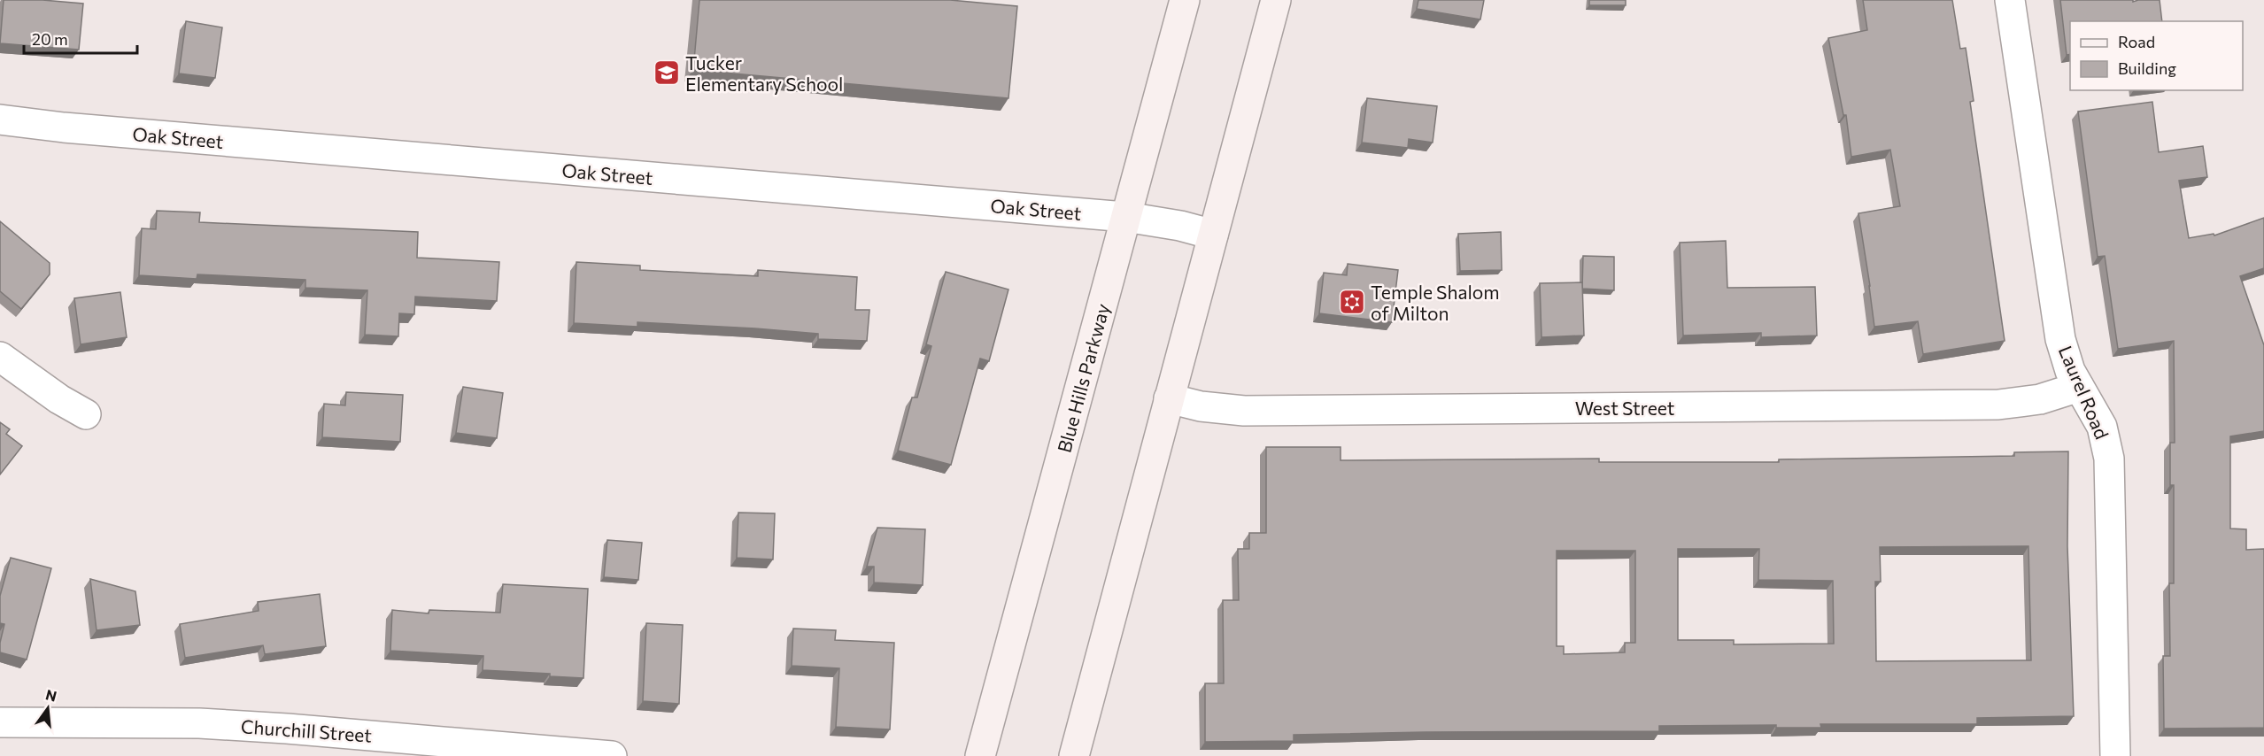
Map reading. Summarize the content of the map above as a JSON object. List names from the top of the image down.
{
  "streets": {
    "main road": ["Blue Hills Parkway"],
    "street": [
      "Oak Street",
      "Laurel Road",
      "West Street",
      "Churchill Street"
    ]
  },
  "crossings": [
    ["Oak Street", "Blue Hills Parkway"],
    ["Laurel Road", "West Street"]
  ],
  "places": {
    "school or university": ["Tucker Elementary School"],
    "synagogue": ["Temple Shalom of Milton"]
  },
  "legend": ["Road", "Building"],
  "scale_bar": "20 m",
  "north": "top"
}
